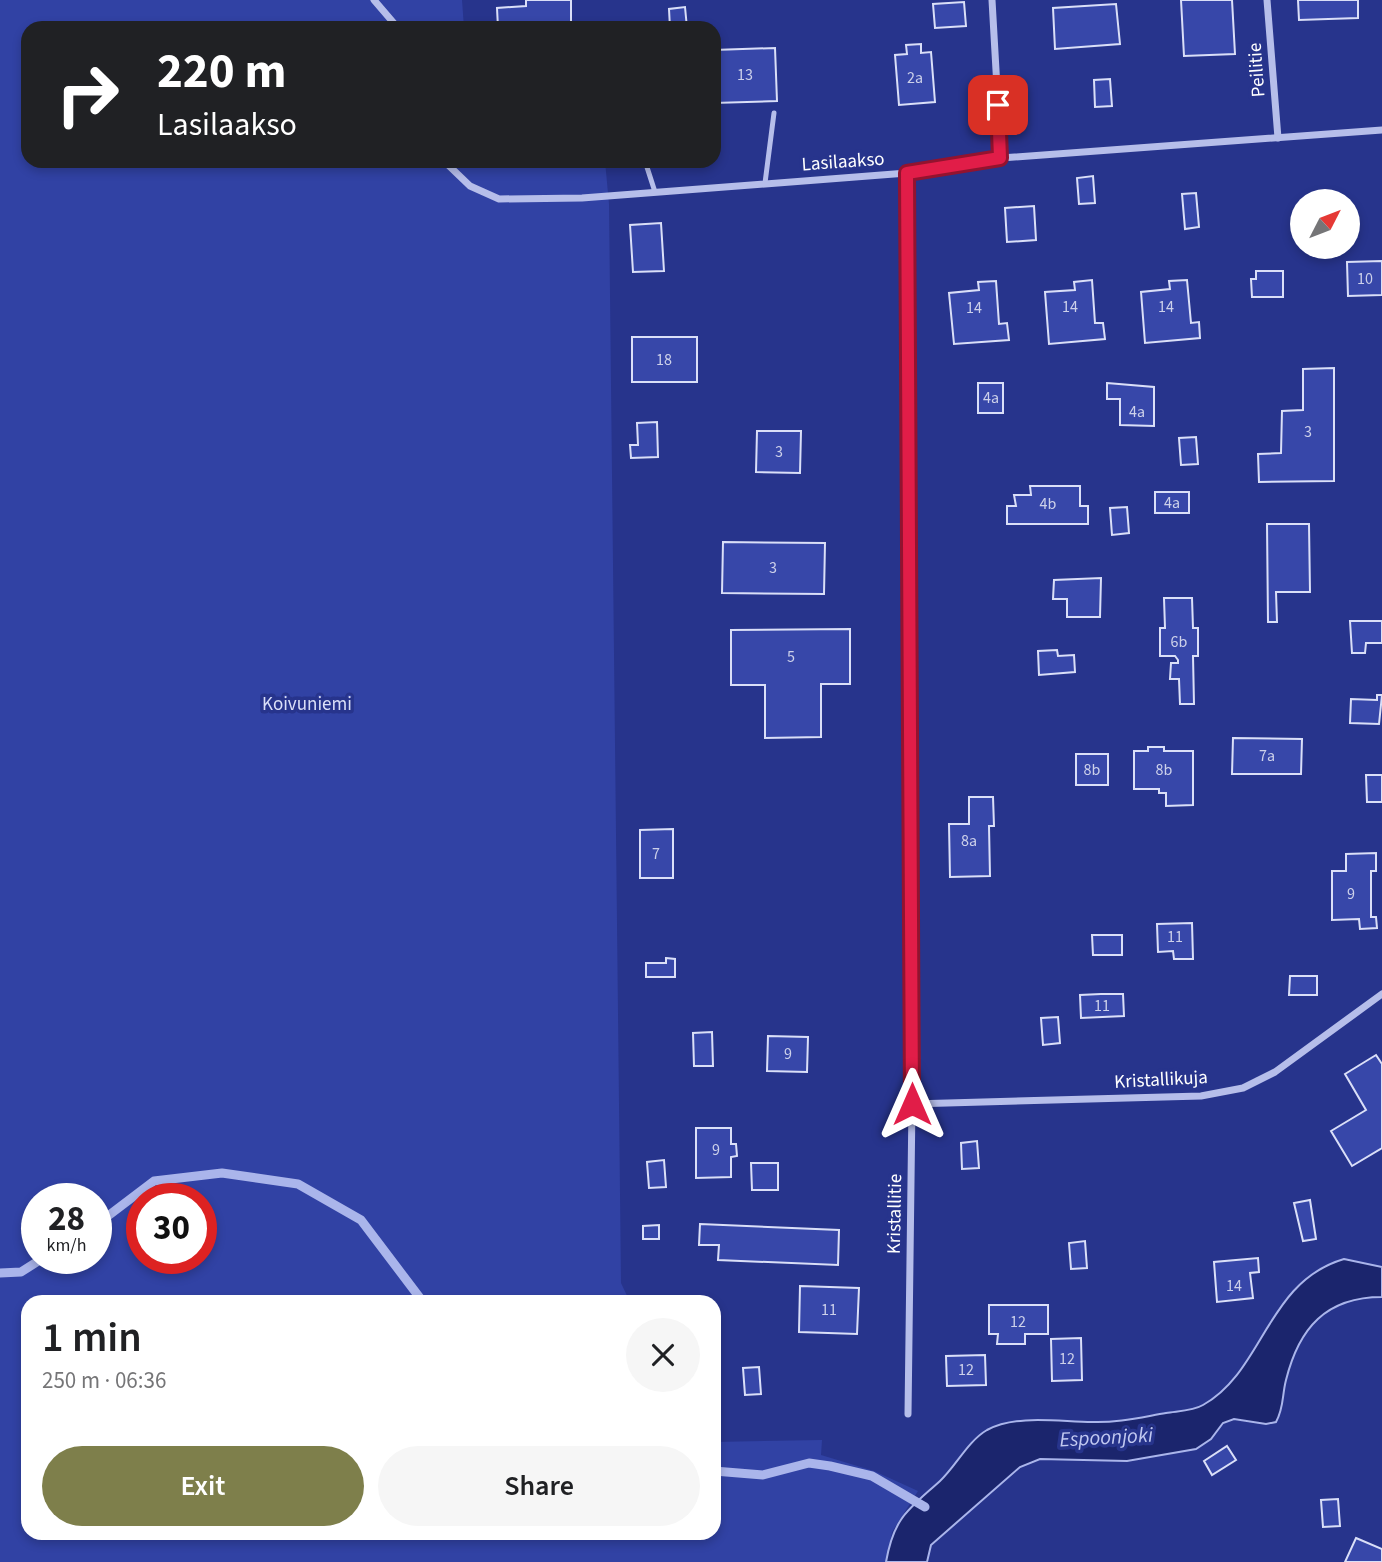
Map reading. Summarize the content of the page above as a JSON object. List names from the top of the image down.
{
  "streets": {
    "street": [
      "Peilitie",
      "Lasilaakso",
      "Kristallikuja",
      "Kristallitie"
    ]
  },
  "crossings": [
    ["Peilitie", "Lasilaakso"],
    ["Lasilaakso", "Kristallitie"],
    ["Kristallikuja", "Kristallitie"]
  ],
  "water": ["Espoonjoki"],
  "parks": ["Koivuniemi"],
  "house_numbers": [
    "13",
    "2a",
    "10",
    "14",
    "14",
    "14",
    "18",
    "4a",
    "4a",
    "3",
    "3",
    "4a",
    "4b",
    "3",
    "6b",
    "5",
    "7a",
    "8b",
    "8b",
    "8a",
    "7",
    "9",
    "11",
    "11",
    "9",
    "9",
    "14",
    "11",
    "12",
    "12",
    "12"
  ],
  "north": "top right",
  "page": {
    "turn": ["220 m", "Lasilaakso"],
    "speed": "28 km/h",
    "limit": "30",
    "heading": ["1 min", "250 m · 06:36"],
    "buttons": ["Exit", "Share"]
  }
}
